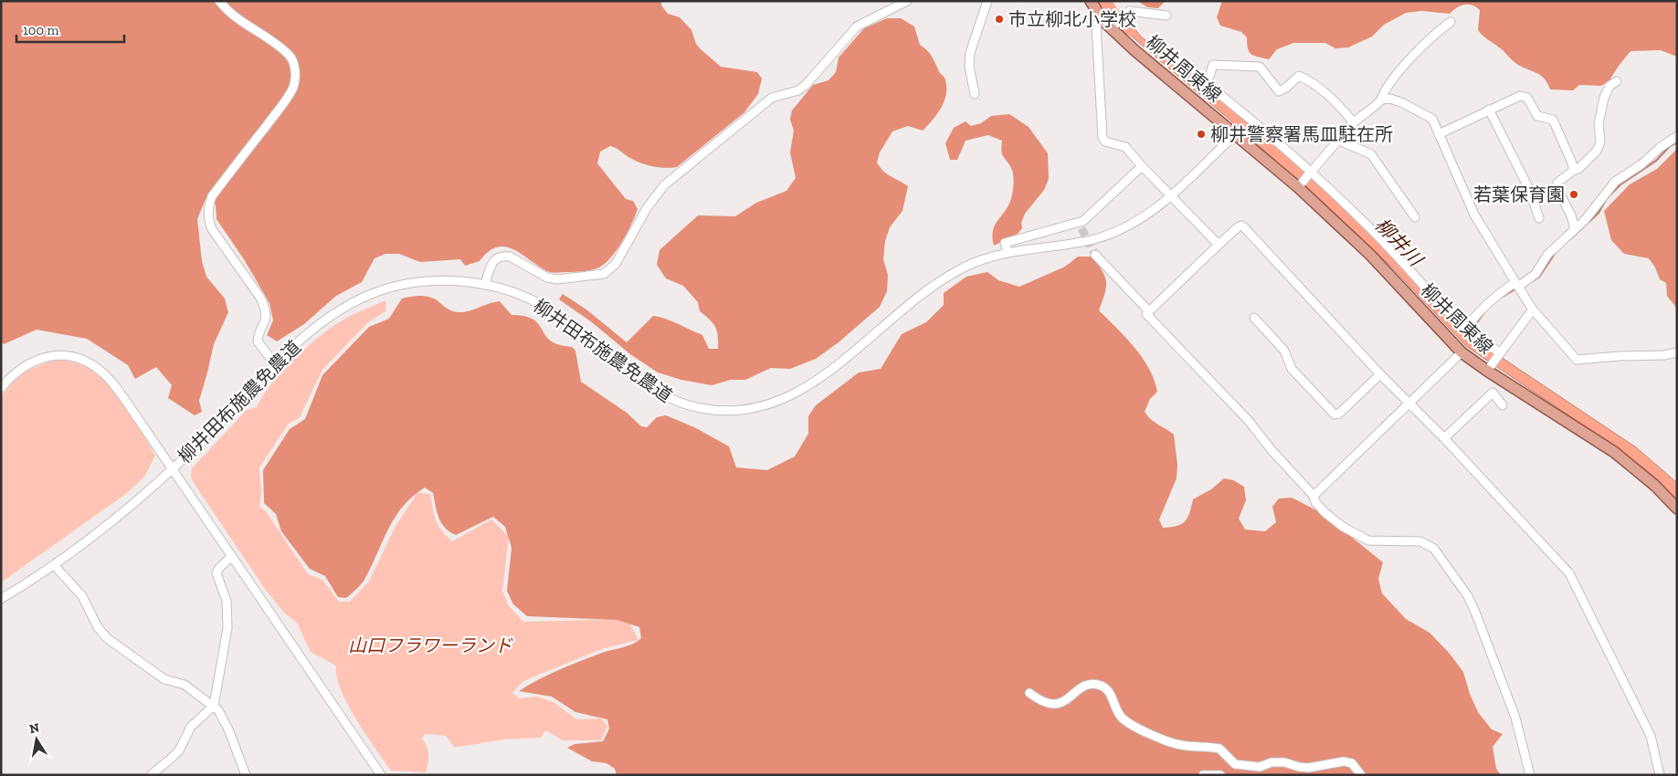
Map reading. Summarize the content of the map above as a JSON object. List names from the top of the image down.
{
  "streets": {
    "main road": ["柳井周東線"],
    "street": ["柳井田布施農免農道"]
  },
  "crossings": [
    ["柳井周東線", "柳井田布施農免農道"]
  ],
  "water": ["柳井川"],
  "parks": ["山口フラワーランド"],
  "places": ["市立柳北小学校", "柳井警察署馬皿駐在所", "若葉保育園"],
  "scale_bar": "100 m",
  "north": "top"
}
